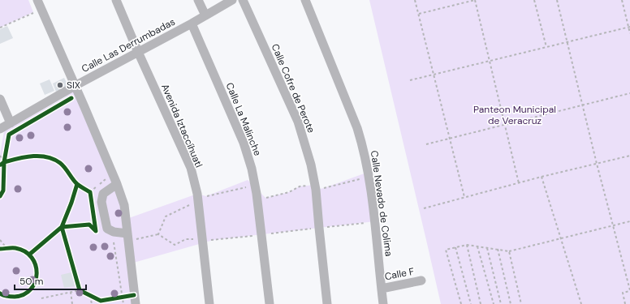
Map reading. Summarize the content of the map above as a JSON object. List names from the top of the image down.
{
  "streets": {
    "street": [
      "Calle Las Derrumbadas",
      "Calle Cofre de Perote",
      "Calle La Malinche",
      "Avenida Iztaccíhuatl",
      "Calle Nevado de Colima",
      "Calle F"
    ]
  },
  "crossings": [
    ["Calle Las Derrumbadas", "Calle La Malinche"],
    ["Calle Las Derrumbadas", "Avenida Iztaccíhuatl"],
    ["Calle Nevado de Colima", "Calle F"]
  ],
  "parks": ["Panteon Municipal de Veracruz"],
  "places": ["SIX"],
  "scale_bar": "50 m"
}
